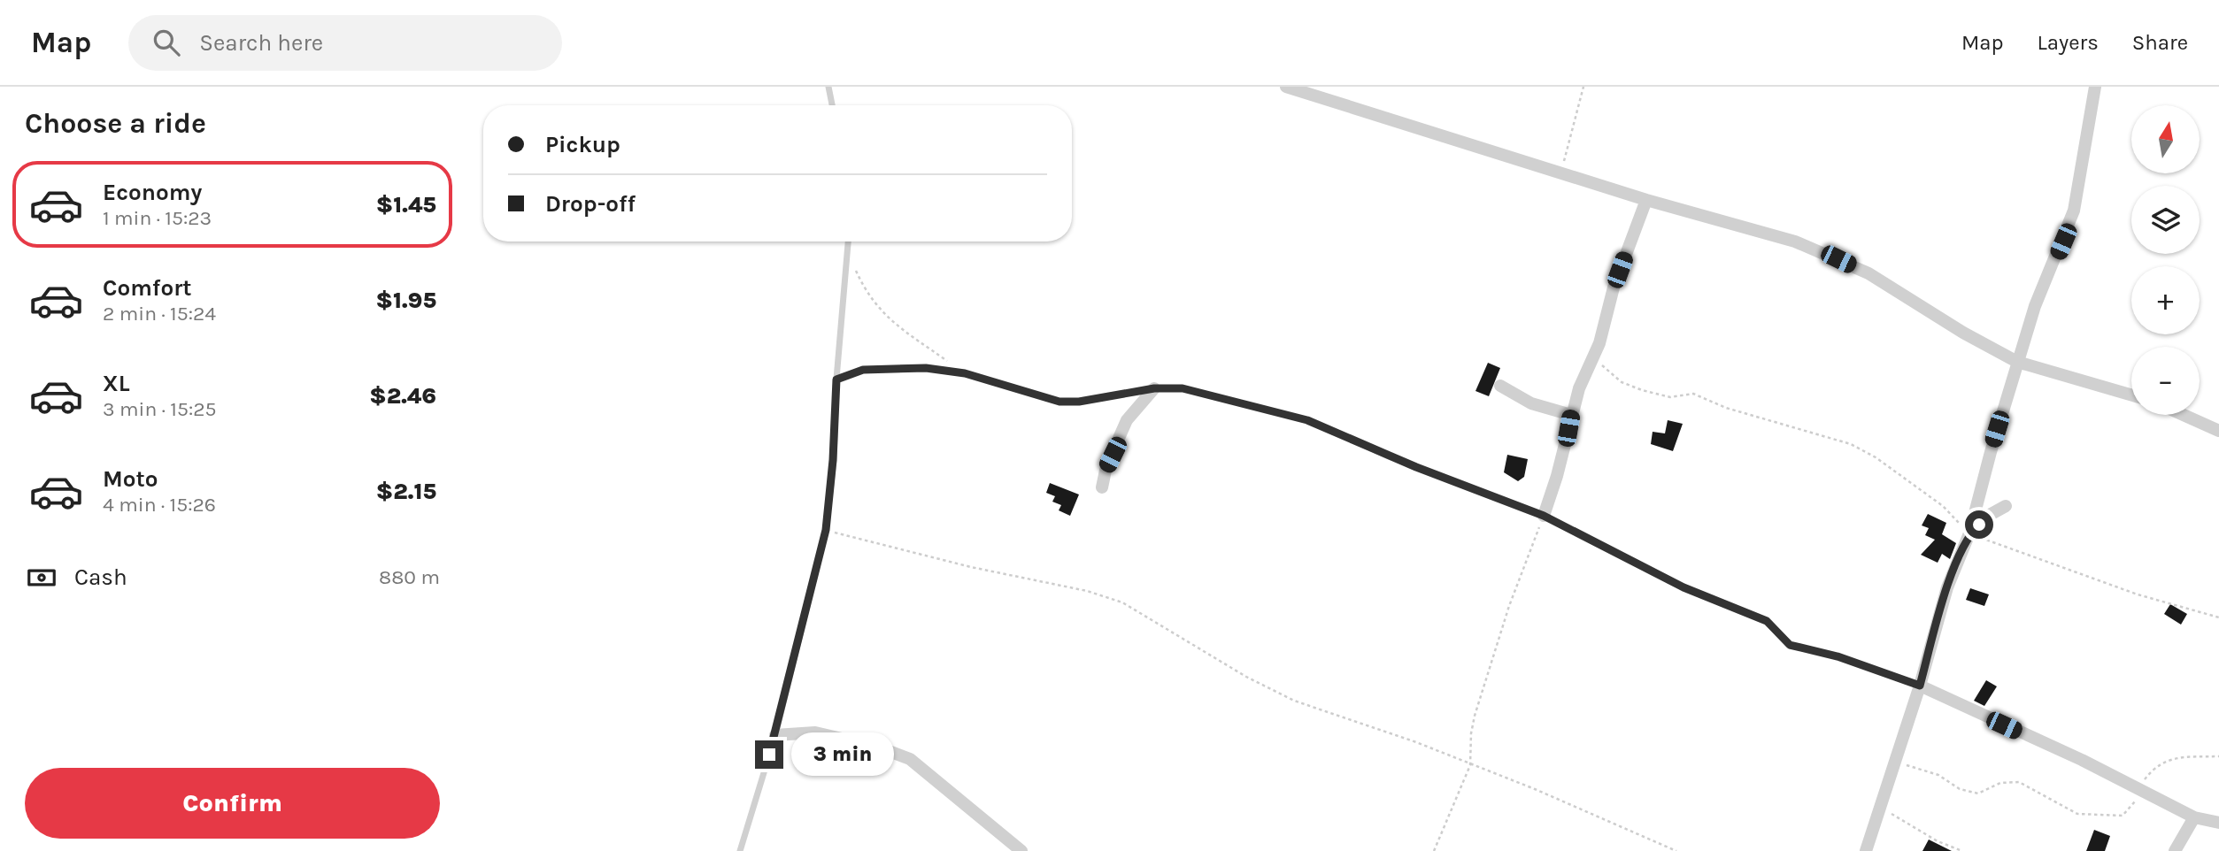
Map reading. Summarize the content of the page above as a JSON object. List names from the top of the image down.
{
  "north": "top",
  "page": {
    "header": "Map",
    "search": "Search here",
    "nav": ["Map", "Layers", "Share"],
    "heading": "Choose a ride",
    "map_buttons": ["+", "−"],
    "banner": ["Pickup", "Drop-off"],
    "list": [
      {
        "name": "Economy",
        "note": "1 min · 15:23",
        "value": "$1.45"
      },
      {
        "name": "Comfort",
        "note": "2 min · 15:24",
        "value": "$1.95"
      },
      {
        "name": "XL",
        "note": "3 min · 15:25",
        "value": "$2.46"
      },
      {
        "name": "Moto",
        "note": "4 min · 15:26",
        "value": "$2.15"
      }
    ],
    "pay": ["Cash", "880 m"],
    "bubble": "3 min",
    "buttons": "Confirm"
  }
}
